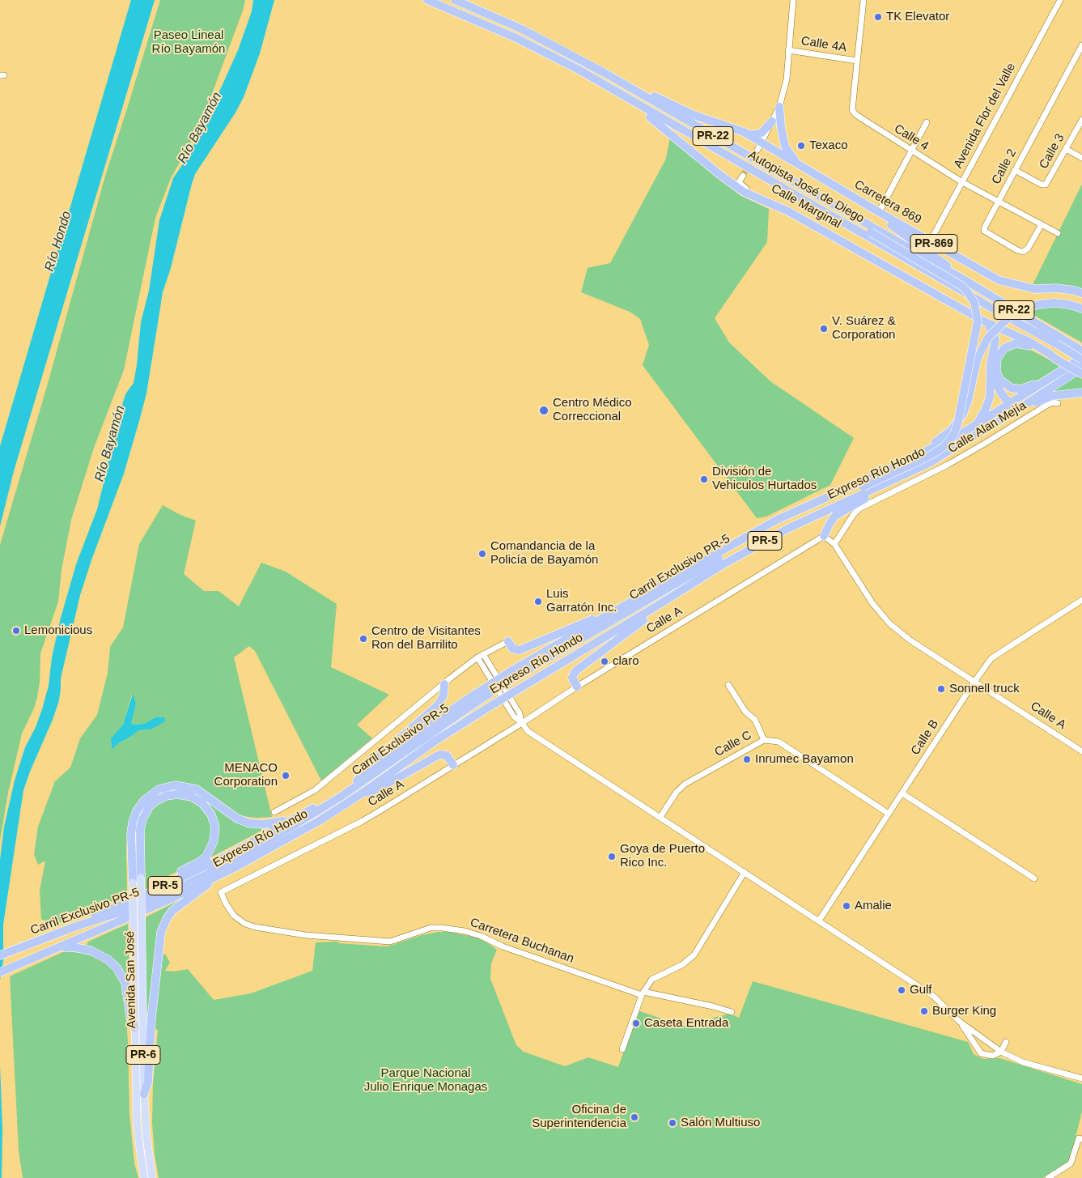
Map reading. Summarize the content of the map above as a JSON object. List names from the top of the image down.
{
  "streets": {
    "highway": [
      "PR-22",
      "Autopista José de Diego",
      "Carretera 869",
      "Calle Marginal",
      "PR-869",
      "Expreso Río Hondo",
      "PR-5",
      "Carril Exclusivo PR-5"
    ],
    "main road": ["Avenida San José", "PR-6"],
    "street": [
      "Calle 4A",
      "Avenida Flor del Valle",
      "Calle 4",
      "Calle 3",
      "Calle 2",
      "Calle Alan Mejía",
      "Calle A",
      "Calle B",
      "Calle C",
      "Carretera Buchanan"
    ]
  },
  "crossings": [
    ["Calle 4A", "Calle 4"],
    ["Calle 4A", "PR-869"],
    ["Avenida Flor del Valle", "Calle 4"],
    ["Avenida Flor del Valle", "Carretera 869"],
    ["Calle 4", "Calle 2"],
    ["Calle 3", "Calle 2"],
    ["Autopista José de Diego", "Carretera 869"],
    ["Autopista José de Diego", "Calle Marginal"],
    ["Autopista José de Diego", "Expreso Río Hondo"],
    ["Carretera 869", "PR-869"],
    ["Calle Alan Mejía", "Calle A"],
    ["Expreso Río Hondo", "Carril Exclusivo PR-5"],
    ["Calle A", "Calle B"],
    ["Calle A", "Carretera Buchanan"],
    ["Calle B", "Calle C"]
  ],
  "water": ["Río Bayamón", "Río Hondo"],
  "parks": ["Paseo Lineal Río Bayamón", "Parque Nacional Julio Enrique Monagas"],
  "places": [
    "TK Elevator",
    "Texaco",
    "V. Suárez & Corporation",
    "Centro Médico Correccional",
    "División de Vehiculos Hurtados",
    "Comandancia de la Policía de Bayamón",
    "Luis Garratón Inc.",
    "Lemonicious",
    "Centro de Visitantes Ron del Barrilito",
    "claro",
    "Sonnell truck",
    "Inrumec Bayamon",
    "MENACO Corporation",
    "Goya de Puerto Rico Inc.",
    "Amalie",
    "Gulf",
    "Burger King",
    "Caseta Entrada",
    "Oficina de Superintendencia",
    "Salón Multiuso"
  ]
}
